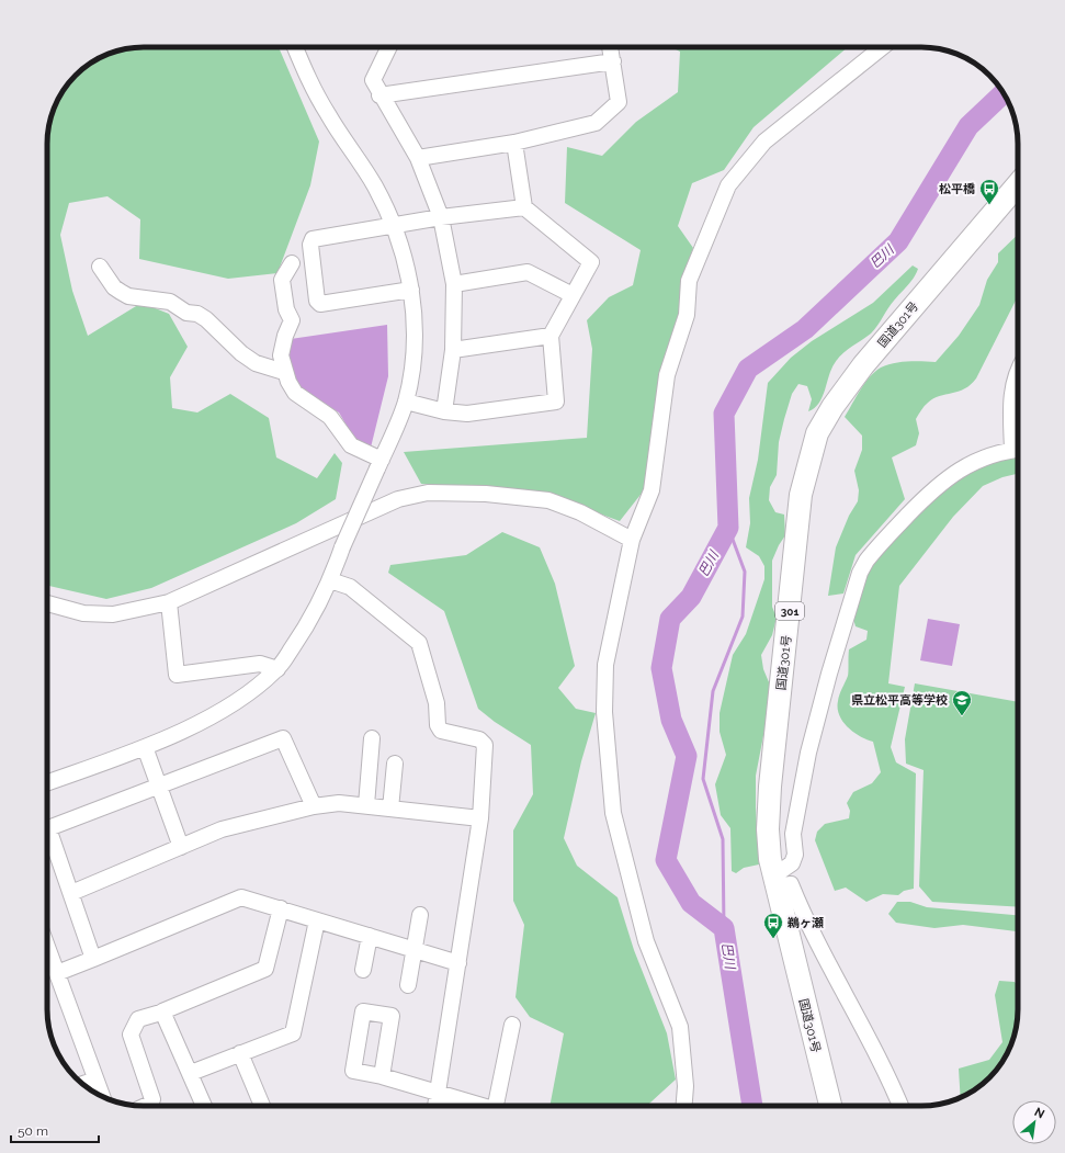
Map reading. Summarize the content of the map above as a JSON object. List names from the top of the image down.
{
  "streets": {
    "highway": ["国道301号", "301"]
  },
  "water": ["巴川"],
  "places": {
    "bus stop": ["松平橋", "鵜ヶ瀬"],
    "school or university": ["県立松平高等学校"]
  },
  "scale_bar": "50 m",
  "north": "top right"
}
